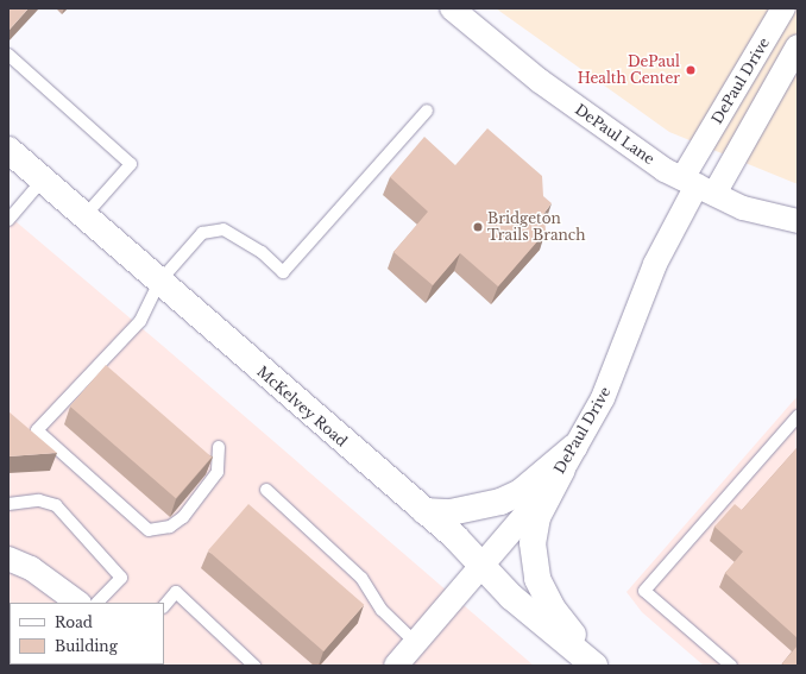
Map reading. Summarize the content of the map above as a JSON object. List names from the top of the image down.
{
  "streets": {
    "street": ["DePaul Drive", "DePaul Lane", "McKelvey Road"]
  },
  "crossings": [
    ["DePaul Drive", "DePaul Lane"],
    ["DePaul Drive", "McKelvey Road"]
  ],
  "places": ["DePaul Health Center", "Bridgeton Trails Branch"],
  "legend": ["Road", "Building"]
}
